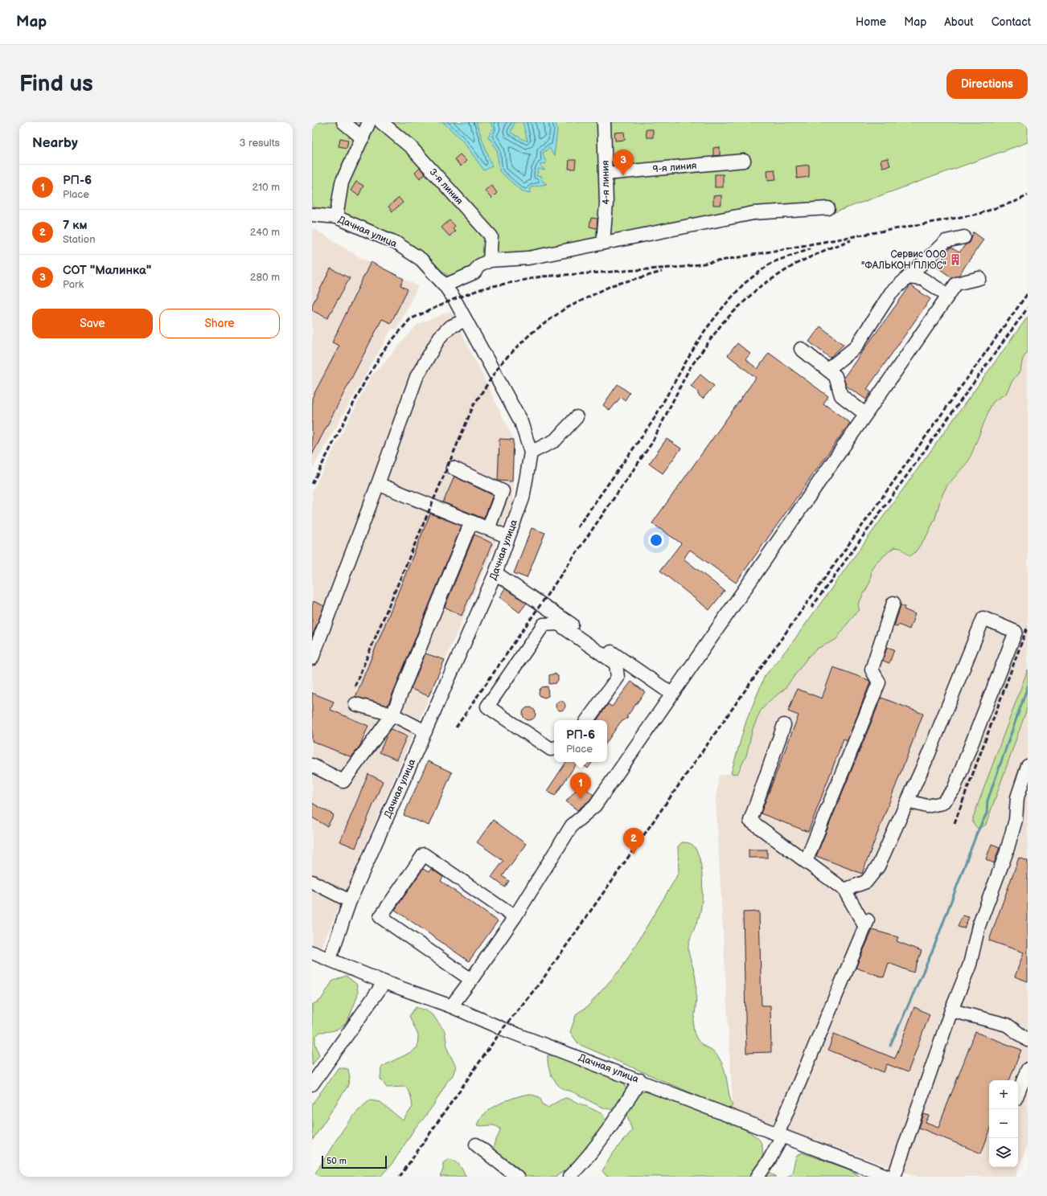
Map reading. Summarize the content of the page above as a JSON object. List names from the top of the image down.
{
  "streets": {
    "street": [
      "9-я линия",
      "4-я линия",
      "3-я линия",
      "Дачная улица"
    ]
  },
  "crossings": [
    ["9-я линия", "4-я линия"]
  ],
  "places": {
    "building": ["Сервис ООО \"ФАЛЬКОН ПЛЮС\""]
  },
  "scale_bar": "50 m",
  "page": {
    "header": "Map",
    "nav": [
      "Home",
      "Map",
      "About",
      "Contact"
    ],
    "buttons": [
      "Directions",
      ["Save", "Share"]
    ],
    "title": "Find us",
    "heading": ["Nearby", "3 results"],
    "pins": ["3", "1", "2"],
    "list": [
      {
        "mark": "1",
        "name": "РП-6",
        "note": "Place",
        "value": "210 m"
      },
      {
        "mark": "2",
        "name": "7 км",
        "note": "Station",
        "value": "240 m"
      },
      {
        "mark": "3",
        "name": "СОТ \"Малинка\"",
        "note": "Park",
        "value": "280 m"
      }
    ],
    "popup": ["РП-6", "Place"],
    "map_buttons": ["+", "−"],
    "scale": "50 m"
  }
}
